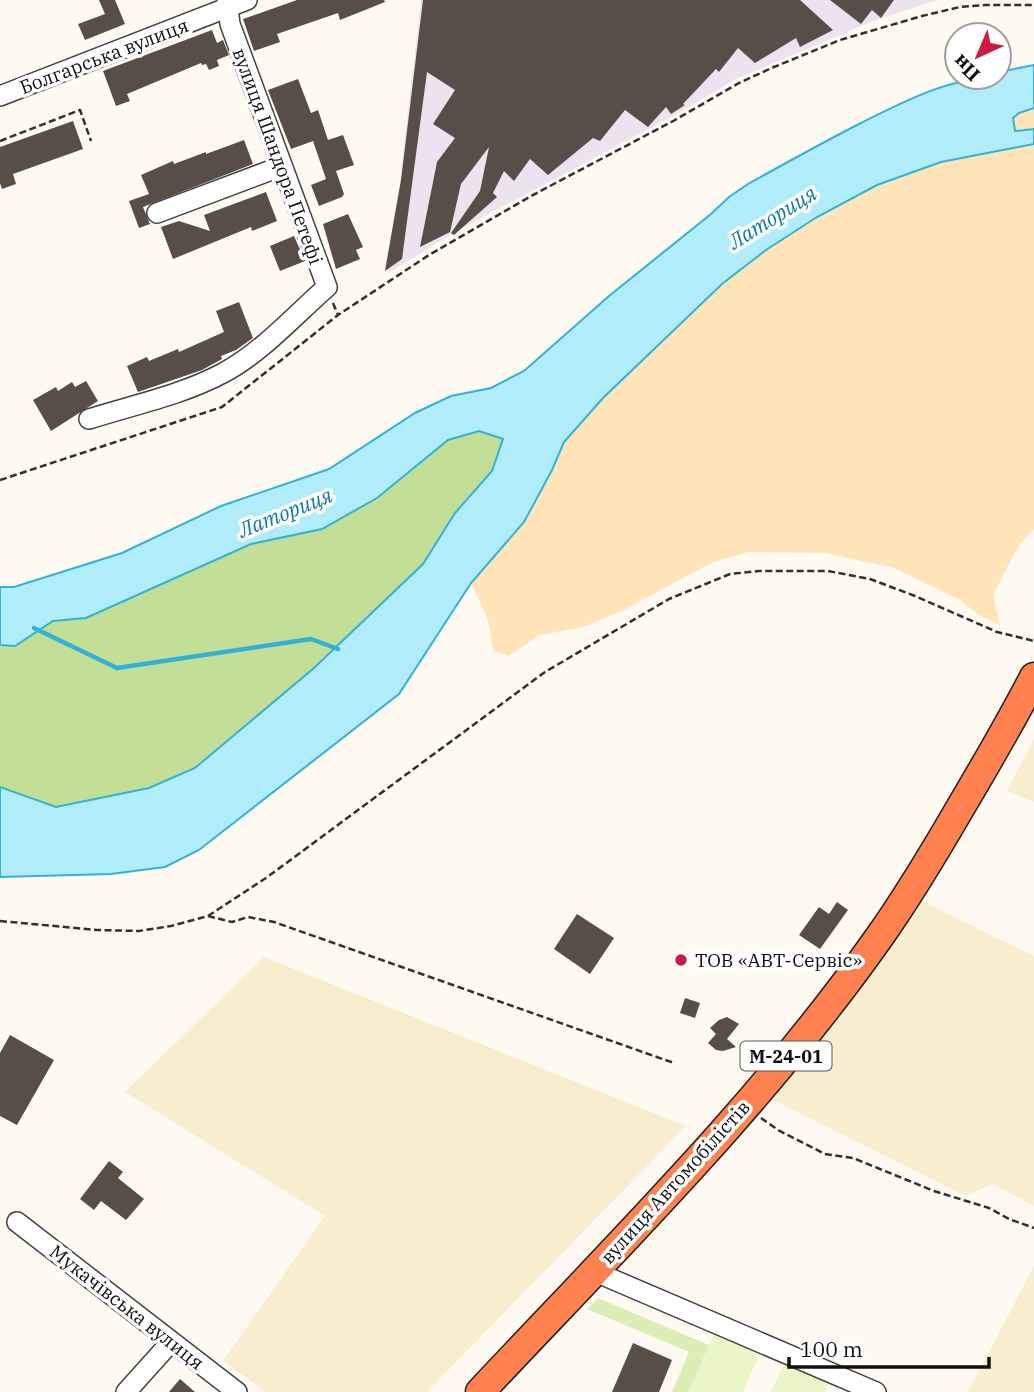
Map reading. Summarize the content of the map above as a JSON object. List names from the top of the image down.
{
  "streets": {
    "highway": ["М-24-01", "вулиця Автомобілістів"],
    "street": ["Болгарська вулиця", "вулиця Шандора Петефі", "Мукачівська вулиця"]
  },
  "crossings": [
    ["Болгарська вулиця", "вулиця Шандора Петефі"]
  ],
  "water": ["Латориця"],
  "places": ["ТОВ «АВТ-Сервіс»"],
  "scale_bar": "100 m",
  "north": "bottom left"
}
